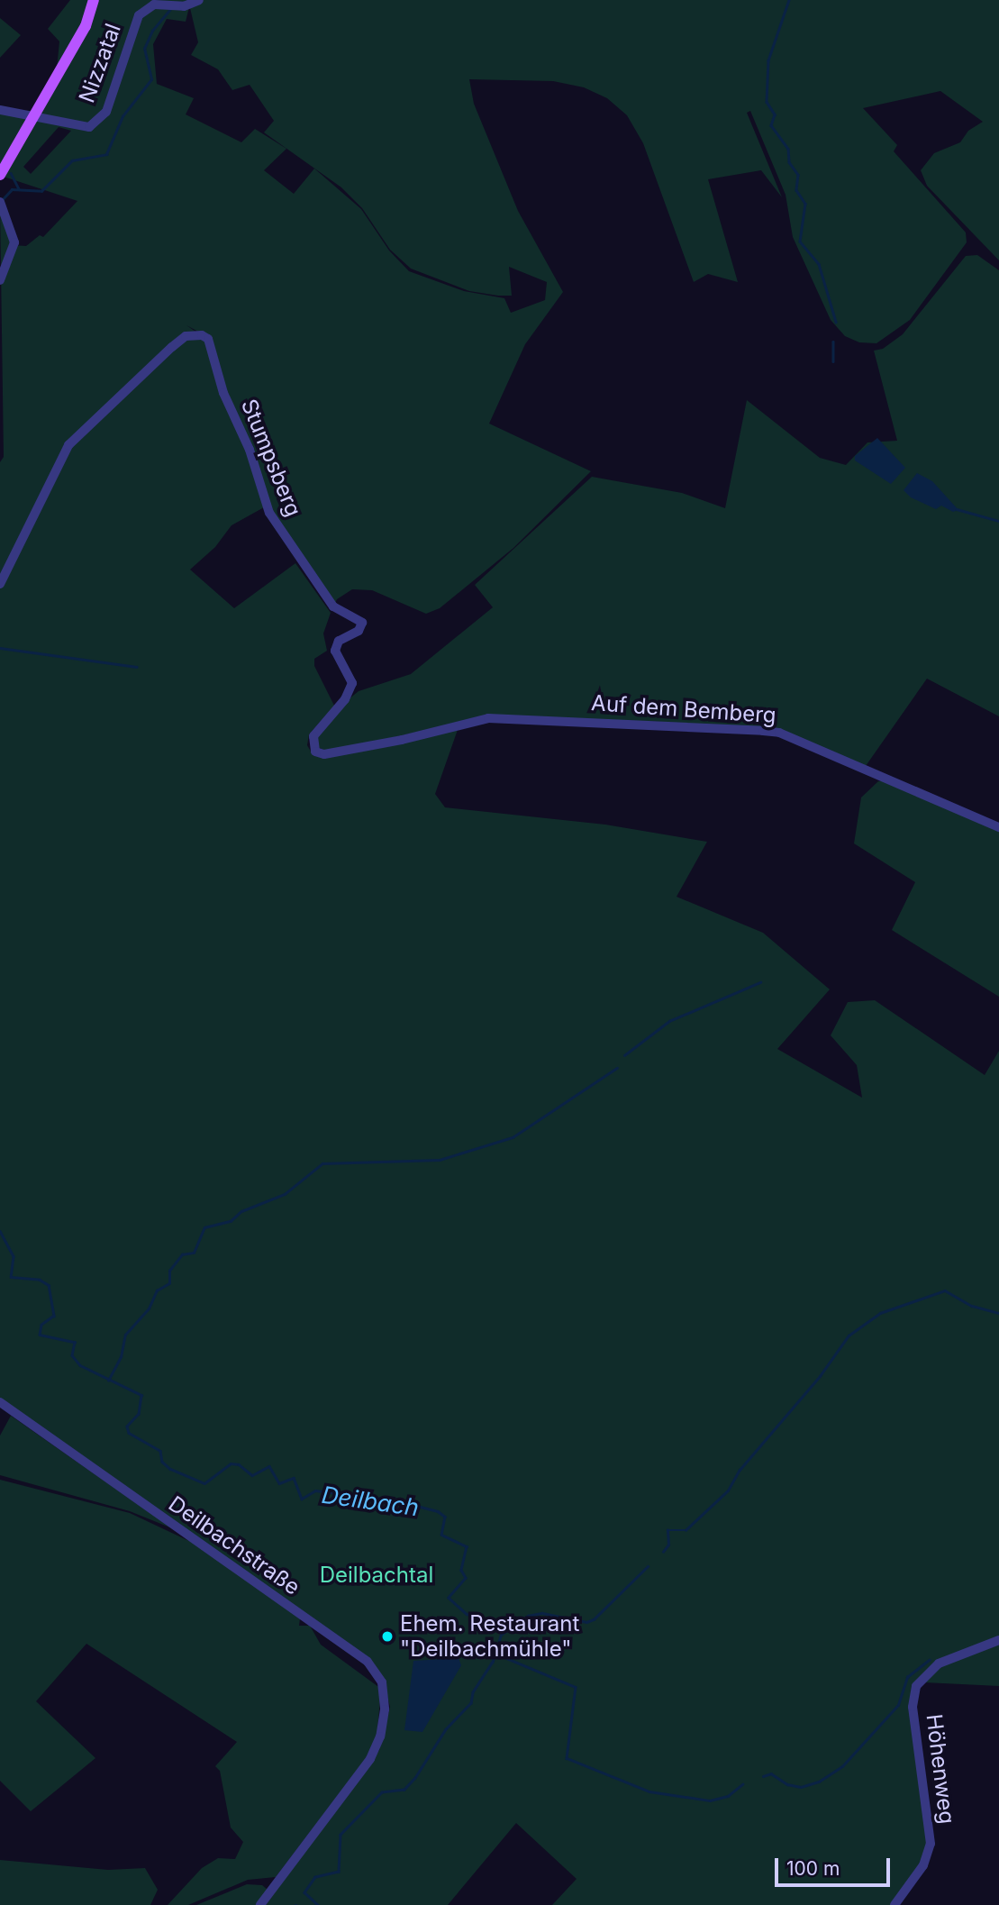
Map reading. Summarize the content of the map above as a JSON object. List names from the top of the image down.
{
  "streets": {
    "street": [
      "Nizzatal",
      "Stumpsberg",
      "Auf dem Bemberg",
      "Deilbachstraße",
      "Höhenweg"
    ]
  },
  "crossings": [
    ["Stumpsberg", "Auf dem Bemberg"]
  ],
  "water": ["Deilbach"],
  "parks": ["Deilbachtal"],
  "places": ["Ehem. Restaurant \"Deilbachmühle\""],
  "scale_bar": "100 m"
}
